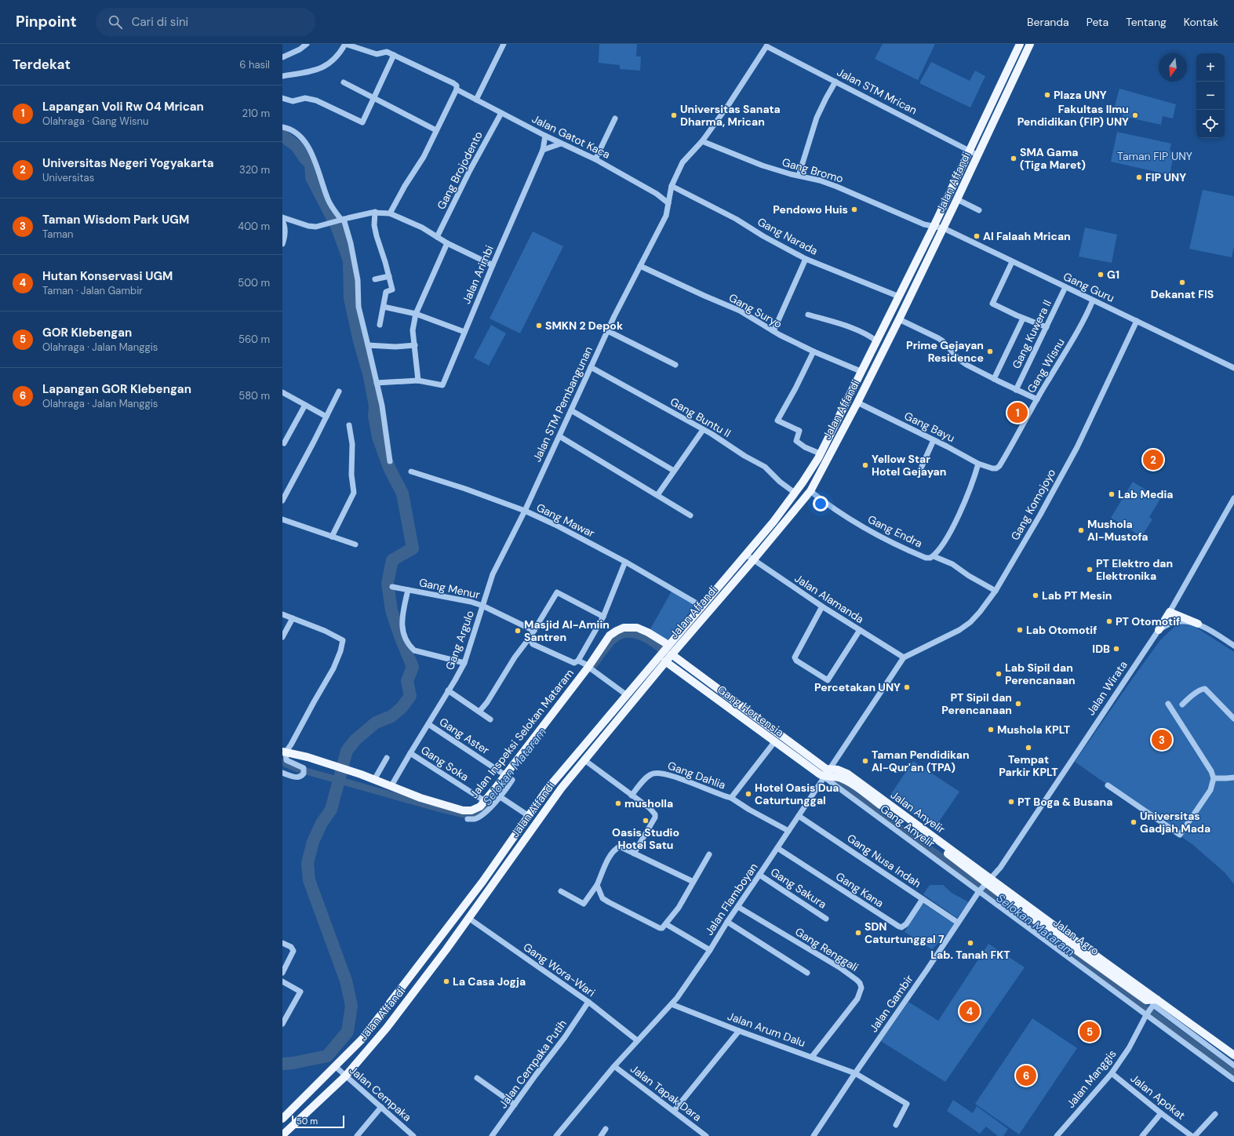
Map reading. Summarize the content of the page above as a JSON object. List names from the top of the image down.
{
  "streets": {
    "main road": [
      "Jalan Affandi",
      "Jalan Wirata",
      "Gang Hortensia",
      "Jalan Inspeksi Selokan Mataram",
      "Jalan Anyelir",
      "Jalan Agro"
    ],
    "street": [
      "Jalan STM Mrican",
      "Jalan Gatot Kaca",
      "Gang Brojodento",
      "Gang Bromo",
      "Gang Narada",
      "Jalan Arimbi",
      "Gang Guru",
      "Gang Suryo",
      "Gang Kuwera II",
      "Gang Wisnu",
      "Jalan STM Pembangunan",
      "Gang Buntu II",
      "Gang Bayu",
      "Gang Komojoyo",
      "Gang Mawar",
      "Gang Endra",
      "Gang Menur",
      "Jalan Alamanda",
      "Gang Argulo",
      "Gang Aster",
      "Gang Soka",
      "Gang Dahlia",
      "Gang Anyelir",
      "Gang Nusa Indah",
      "Gang Sakura",
      "Gang Kana",
      "Jalan Flamboyan",
      "Gang Renggali",
      "Gang Wora-Wari",
      "Jalan Gambir",
      "Jalan Arum Dalu",
      "Jalan Cempaka Putih",
      "Jalan Manggis",
      "Jalan Tapak Dara",
      "Jalan Cempaka",
      "Jalan Apokat"
    ]
  },
  "crossings": [
    ["Jalan STM Mrican", "Jalan Affandi"],
    ["Jalan STM Mrican", "Jalan STM Pembangunan"],
    ["Jalan Gatot Kaca", "Gang Brojodento"],
    ["Jalan Gatot Kaca", "Jalan Arimbi"],
    ["Jalan Gatot Kaca", "Jalan STM Pembangunan"],
    ["Gang Bromo", "Jalan Affandi"],
    ["Gang Bromo", "Gang Guru"],
    ["Gang Bromo", "Jalan STM Pembangunan"],
    ["Jalan Affandi", "Gang Narada"],
    ["Jalan Affandi", "Gang Guru"],
    ["Jalan Affandi", "Gang Suryo"],
    ["Jalan Affandi", "Gang Buntu II"],
    ["Jalan Affandi", "Gang Bayu"],
    ["Jalan Affandi", "Gang Mawar"],
    ["Jalan Affandi", "Gang Endra"],
    ["Jalan Affandi", "Jalan Alamanda"],
    ["Jalan Affandi", "Gang Hortensia"],
    ["Jalan Affandi", "Jalan Inspeksi Selokan Mataram"],
    ["Jalan Affandi", "Gang Wora-Wari"],
    ["Jalan Affandi", "Jalan Cempaka"],
    ["Gang Narada", "Jalan STM Pembangunan"],
    ["Gang Guru", "Gang Kuwera II"],
    ["Gang Guru", "Gang Wisnu"],
    ["Gang Guru", "Gang Komojoyo"],
    ["Gang Suryo", "Jalan STM Pembangunan"],
    ["Gang Wisnu", "Gang Bayu"],
    ["Jalan STM Pembangunan", "Gang Buntu II"],
    ["Jalan STM Pembangunan", "Gang Mawar"],
    ["Jalan STM Pembangunan", "Gang Argulo"],
    ["Gang Bayu", "Gang Endra"],
    ["Gang Komojoyo", "Jalan Alamanda"],
    ["Gang Komojoyo", "Jalan Flamboyan"],
    ["Gang Mawar", "Gang Argulo"],
    ["Gang Menur", "Gang Argulo"],
    ["Jalan Alamanda", "Jalan Flamboyan"],
    ["Gang Argulo", "Jalan Inspeksi Selokan Mataram"],
    ["Gang Argulo", "Gang Aster"],
    ["Gang Argulo", "Gang Soka"],
    ["Jalan Wirata", "Jalan Anyelir"],
    ["Jalan Wirata", "Jalan Agro"],
    ["Jalan Wirata", "Jalan Gambir"],
    ["Gang Hortensia", "Gang Dahlia"],
    ["Gang Hortensia", "Jalan Anyelir"],
    ["Gang Hortensia", "Gang Anyelir"],
    ["Gang Hortensia", "Jalan Flamboyan"],
    ["Jalan Inspeksi Selokan Mataram", "Gang Aster"],
    ["Jalan Inspeksi Selokan Mataram", "Gang Soka"],
    ["Jalan Anyelir", "Gang Anyelir"],
    ["Jalan Anyelir", "Jalan Flamboyan"],
    ["Jalan Anyelir", "Jalan Agro"],
    ["Jalan Anyelir", "Jalan Gambir"],
    ["Gang Anyelir", "Jalan Flamboyan"],
    ["Gang Anyelir", "Jalan Gambir"],
    ["Gang Anyelir", "Jalan Manggis"],
    ["Gang Nusa Indah", "Gang Kana"],
    ["Gang Nusa Indah", "Jalan Flamboyan"],
    ["Gang Nusa Indah", "Jalan Gambir"],
    ["Gang Sakura", "Jalan Flamboyan"],
    ["Gang Kana", "Jalan Flamboyan"],
    ["Jalan Flamboyan", "Gang Renggali"],
    ["Jalan Flamboyan", "Gang Wora-Wari"],
    ["Jalan Flamboyan", "Jalan Arum Dalu"],
    ["Jalan Flamboyan", "Jalan Tapak Dara"],
    ["Jalan Agro", "Jalan Gambir"],
    ["Jalan Agro", "Jalan Manggis"],
    ["Gang Renggali", "Jalan Arum Dalu"],
    ["Gang Wora-Wari", "Jalan Cempaka Putih"],
    ["Jalan Gambir", "Jalan Arum Dalu"],
    ["Jalan Manggis", "Jalan Apokat"]
  ],
  "water": ["Selokan Mataram"],
  "parks": ["Taman FIP UNY"],
  "places": [
    "Plaza UNY",
    "Universitas Sanata Dharma, Mrican",
    "Fakultas Ilmu Pendidikan (FIP) UNY",
    "SMA Gama (Tiga Maret)",
    "FIP UNY",
    "Pendowo Huis",
    "Al Falaah Mrican",
    "G1",
    "Dekanat FIS",
    "SMKN 2 Depok",
    "Prime Gejayan Residence",
    "Yellow Star Hotel Gejayan",
    "Lab Media",
    "Mushola Al-Mustofa",
    "PT Elektro dan Elektronika",
    "Lab PT Mesin",
    "PT Otomotif",
    "Lab Otomotif",
    "Masjid Al-Amiin Santren",
    "IDB",
    "Lab Sipil dan Perencanaan",
    "Percetakan UNY",
    "PT Sipil dan Perencanaan",
    "Mushola KPLT",
    "Tempat Parkir KPLT",
    "Taman Pendidikan Al-Qur'an (TPA)",
    "Hotel Oasis Dua Caturtunggal",
    "PT Boga & Busana",
    "musholla",
    "Oasis Studio Hotel Satu",
    "Universitas Gadjah Mada",
    "SDN Caturtunggal 7",
    "Lab. Tanah FKT",
    "La Casa Jogja"
  ],
  "scale_bar": "50 m",
  "north": "bottom",
  "page": {
    "header": "Pinpoint",
    "search": "Cari di sini",
    "nav": [
      "Beranda",
      "Peta",
      "Tentang",
      "Kontak"
    ],
    "heading": ["Terdekat", "6 hasil"],
    "map_buttons": ["+", "−"],
    "list": [
      {
        "mark": "1",
        "name": "Lapangan Voli Rw 04 Mrican",
        "note": "Olahraga · Gang Wisnu",
        "value": "210 m"
      },
      {
        "mark": "2",
        "name": "Universitas Negeri Yogyakarta",
        "note": "Universitas",
        "value": "320 m"
      },
      {
        "mark": "3",
        "name": "Taman Wisdom Park UGM",
        "note": "Taman",
        "value": "400 m"
      },
      {
        "mark": "4",
        "name": "Hutan Konservasi UGM",
        "note": "Taman · Jalan Gambir",
        "value": "500 m"
      },
      {
        "mark": "5",
        "name": "GOR Klebengan",
        "note": "Olahraga · Jalan Manggis",
        "value": "560 m"
      },
      {
        "mark": "6",
        "name": "Lapangan GOR Klebengan",
        "note": "Olahraga · Jalan Manggis",
        "value": "580 m"
      }
    ],
    "pins": [
      "1",
      "2",
      "3",
      "4",
      "5",
      "6"
    ],
    "scale": "50 m"
  }
}
